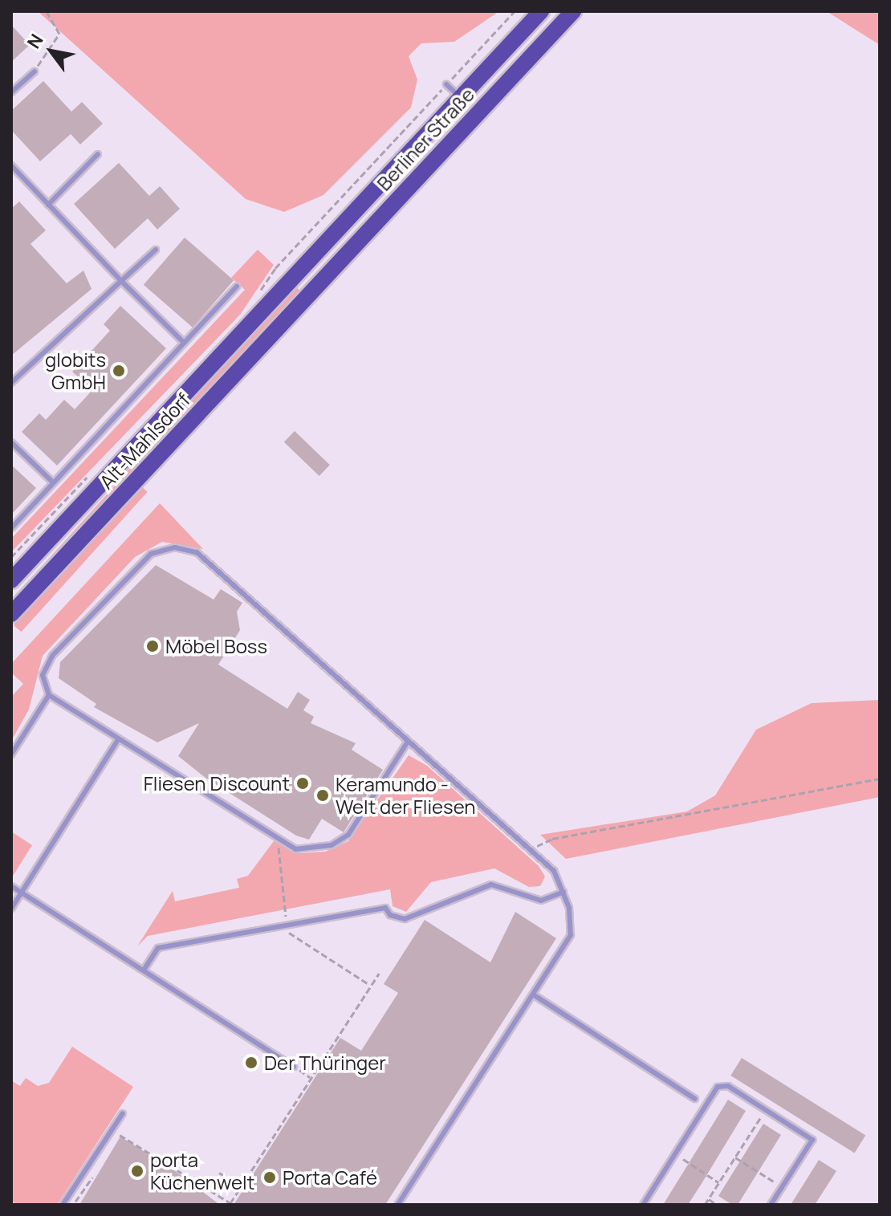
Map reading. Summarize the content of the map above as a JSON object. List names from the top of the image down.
{
  "streets": {
    "main road": ["Berliner Straße", "Alt-Mahlsdorf"]
  },
  "crossings": [
    ["Berliner Straße", "Alt-Mahlsdorf"]
  ],
  "places": [
    "globits GmbH",
    "Möbel Boss",
    "Fliesen Discount",
    "Keramundo - Welt der Fliesen",
    "Der Thüringer",
    "porta Küchenwelt",
    "Porta Café"
  ],
  "north": "top left"
}
